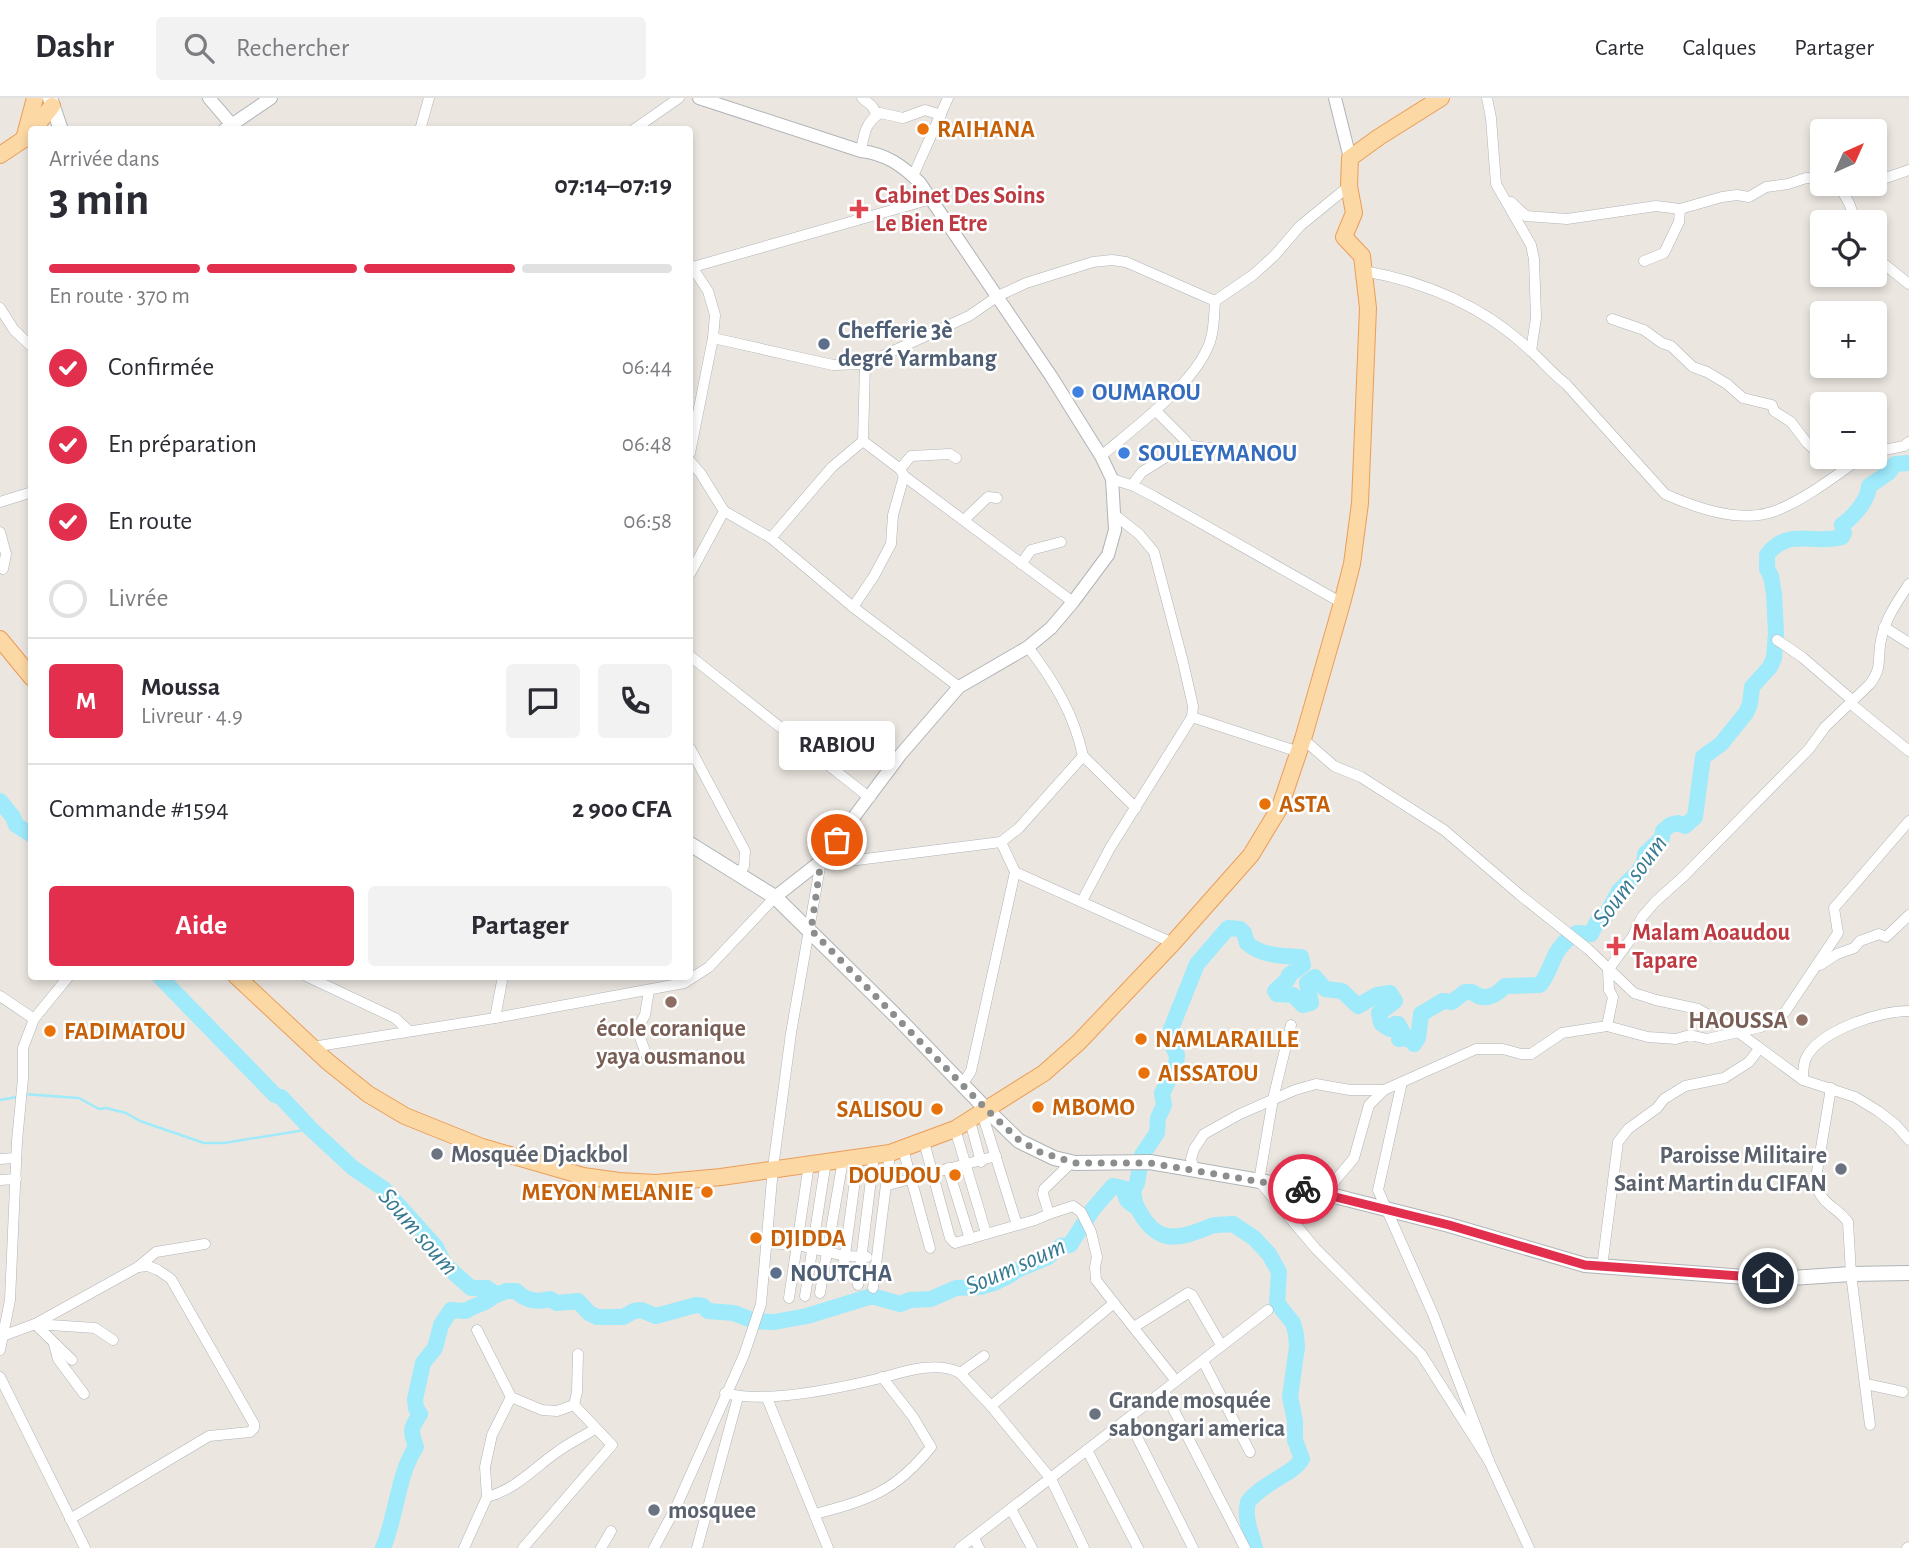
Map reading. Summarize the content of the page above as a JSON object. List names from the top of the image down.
{
  "water": ["Soum soum"],
  "places": {
    "other": [
      "RAIHANA",
      "Chefferie 3è degré Yarmbang",
      "OUMAROU",
      "SOULEYMANOU",
      "ASTA",
      "RABIOU",
      "école coranique yaya ousmanou",
      "HAOUSSA",
      "FADIMATOU",
      "NAMLARAILLE",
      "AISSATOU",
      "MBOMO",
      "SALISOU",
      "Mosquée Djackbol",
      "Paroisse Militaire Saint Martin du CIFAN",
      "DOUDOU",
      "MEYON MELANIE",
      "DJIDDA",
      "NOUTCHA",
      "Grande mosquée sabongari america",
      "mosquee"
    ],
    "health": ["Cabinet Des Soins Le Bien Etre", "Malam Aoaudou Tapare"]
  },
  "north": "top right",
  "page": {
    "header": "Dashr",
    "search": "Rechercher",
    "nav": ["Carte", "Calques", "Partager"],
    "map_buttons": ["+", "−"],
    "heading": ["3 min", "Arrivée dans", "07:14–07:19"],
    "panel": [
      "Moussa",
      "Livreur · 4.9",
      "Commande #1594",
      "2 900 CFA"
    ],
    "bar": "En route · 370 m",
    "list": [
      ["Confirmée", "06:44"],
      ["En préparation", "06:48"],
      ["En route", "06:58"],
      "Livrée"
    ],
    "round": "M",
    "bubble": "RABIOU",
    "buttons": ["Aide", "Partager"]
  }
}
